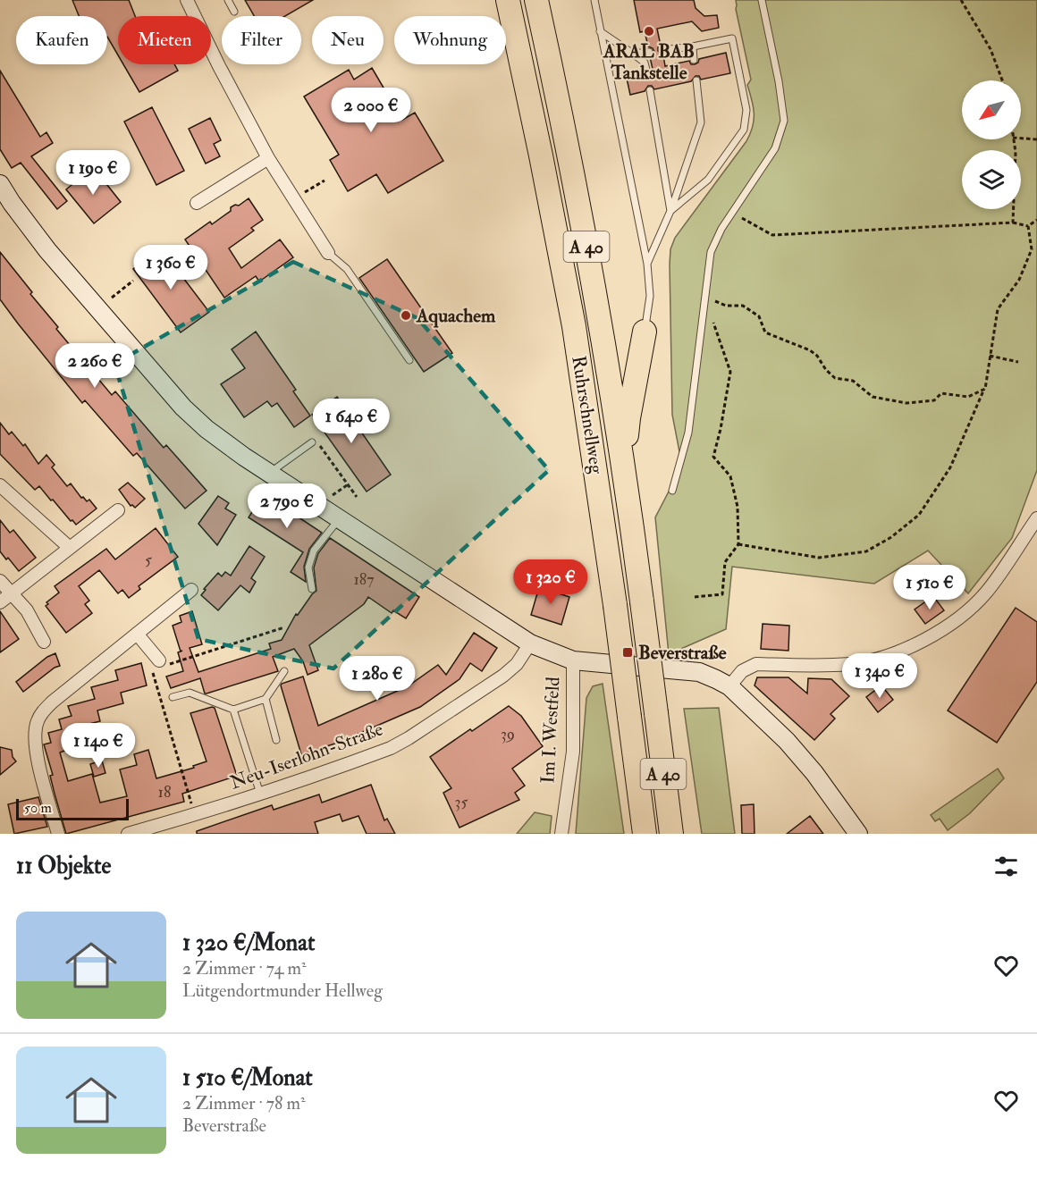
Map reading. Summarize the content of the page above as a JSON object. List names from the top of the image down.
{
  "streets": {
    "highway": ["A 40", "Ruhrschnellweg"],
    "street": ["Im I. Westfeld", "Neu-Iserlohn-Straße"]
  },
  "places": {
    "other": ["ARAL BAB Tankstelle", "Aquachem"],
    "transit": ["Beverstraße"]
  },
  "house_numbers": [
    "5",
    "187",
    "39",
    "18",
    "35"
  ],
  "scale_bar": "50 m",
  "north": "bottom left",
  "page": {
    "chip": [
      "Kaufen",
      "Mieten",
      "Filter",
      "Neu",
      "Wohnung"
    ],
    "price": [
      "2 000 €",
      "1 190 €",
      "1 360 €",
      "2 260 €",
      "1 640 €",
      "2 790 €",
      "1 320 €",
      "1 510 €",
      "1 340 €",
      "1 280 €",
      "1 140 €"
    ],
    "scale": "50 m",
    "heading": "11 Objekte",
    "list": [
      {
        "name": "1 320 €/Monat",
        "note": "2 Zimmer · 74 m² · Lütgendortmunder Hellweg"
      },
      {
        "name": "1 510 €/Monat",
        "note": "2 Zimmer · 78 m² · Beverstraße"
      }
    ]
  }
}
